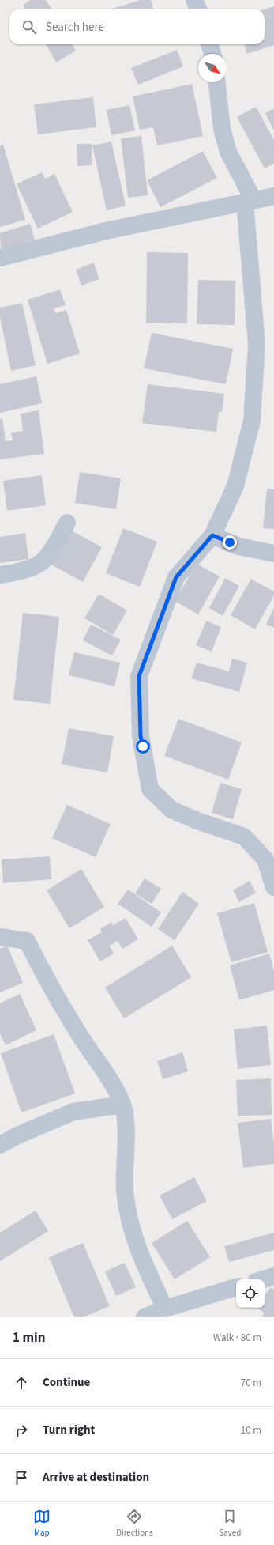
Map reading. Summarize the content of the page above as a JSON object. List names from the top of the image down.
{
  "north": "bottom right",
  "page": {
    "search": "Search here",
    "heading": ["1 min", "Walk · 80 m"],
    "list": [
      ["Continue", "70 m"],
      ["Turn right", "10 m"],
      "Arrive at destination"
    ],
    "nav": ["Map", "Directions", "Saved"]
  }
}
